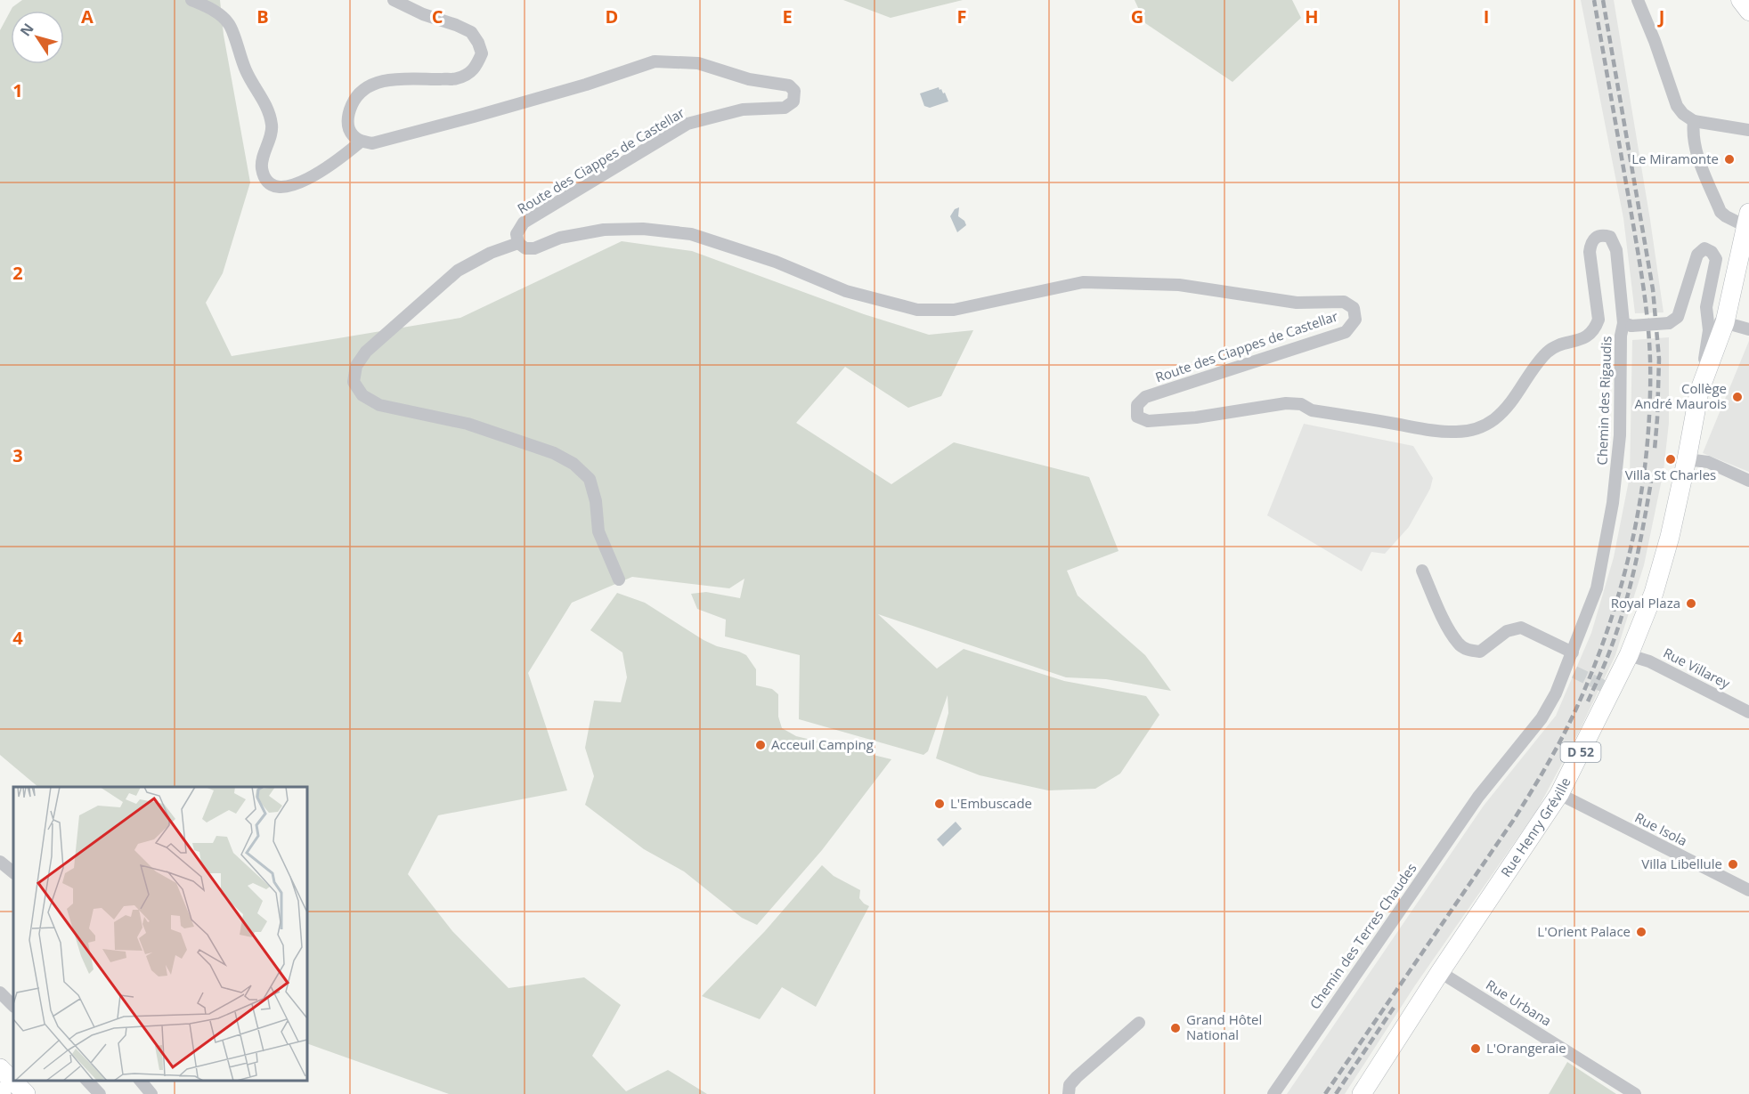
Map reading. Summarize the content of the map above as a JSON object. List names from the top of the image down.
{
  "streets": {
    "main road": ["D 52", "Rue Henry Gréville"],
    "street": [
      "Route des Ciappes de Castellar",
      "Chemin des Rigaudis",
      "Rue Villarey",
      "Rue Isola",
      "Chemin des Terres Chaudes",
      "Rue Urbana"
    ]
  },
  "crossings": [
    ["Route des Ciappes de Castellar", "Chemin des Rigaudis"],
    ["Chemin des Rigaudis", "Chemin des Terres Chaudes"],
    ["Rue Villarey", "Rue Henry Gréville"],
    ["D 52", "Rue Henry Gréville"],
    ["Rue Henry Gréville", "Rue Isola"],
    ["Rue Henry Gréville", "Rue Urbana"]
  ],
  "places": [
    "Le Miramonte",
    "Collège André Maurois",
    "Villa St Charles",
    "Royal Plaza",
    "Acceuil Camping",
    "L'Embuscade",
    "Villa Libellule",
    "L'Orient Palace",
    "Grand Hôtel National",
    "L'Orangeraie"
  ],
  "north": "top left",
  "grid": {
    "columns": [
      "A",
      "B",
      "C",
      "D",
      "E",
      "F",
      "G",
      "H",
      "I",
      "J"
    ],
    "rows": [
      "1",
      "2",
      "3",
      "4"
    ]
  }
}
